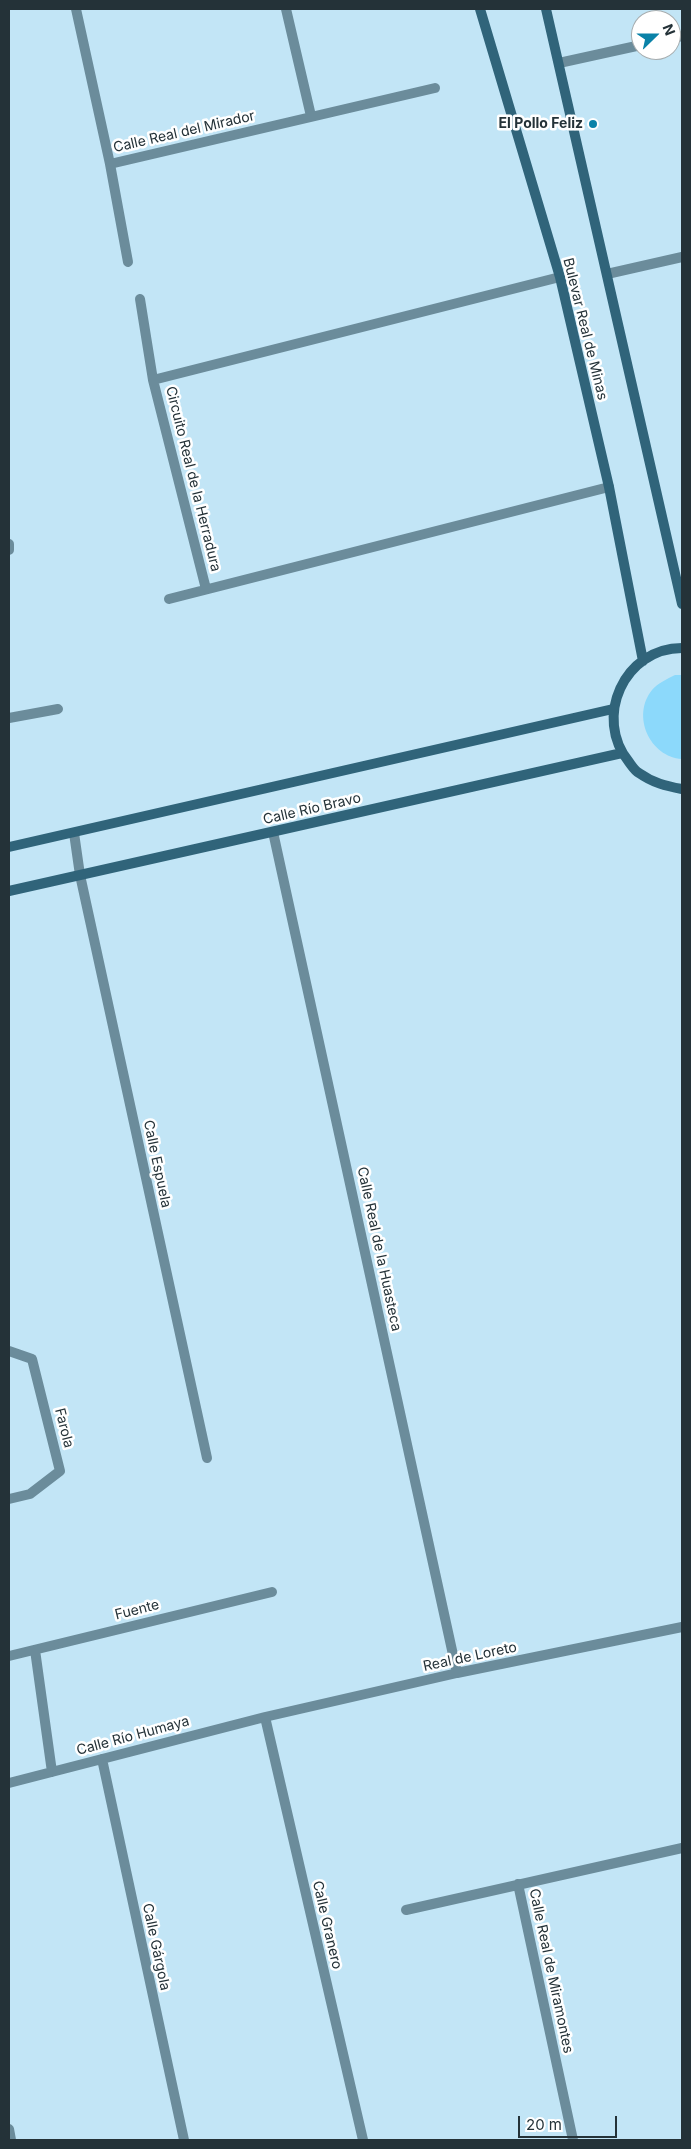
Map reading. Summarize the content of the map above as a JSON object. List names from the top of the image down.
{
  "streets": {
    "street": [
      "Calle Real del Mirador",
      "Bulevar Real de Minas",
      "Circuito Real de la Herradura",
      "Calle Río Bravo",
      "Calle Espuela",
      "Calle Real de la Huasteca",
      "Farola",
      "Fuente",
      "Real de Loreto",
      "Calle Río Humaya",
      "Calle Granero",
      "Calle Gárgola",
      "Calle Real de Miramontes"
    ]
  },
  "crossings": [
    ["Bulevar Real de Minas", "Circuito Real de la Herradura"],
    ["Calle Río Bravo", "Calle Espuela"],
    ["Calle Río Bravo", "Calle Real de la Huasteca"],
    ["Calle Real de la Huasteca", "Real de Loreto"],
    ["Real de Loreto", "Calle Río Humaya"],
    ["Real de Loreto", "Calle Granero"],
    ["Calle Río Humaya", "Calle Granero"],
    ["Calle Río Humaya", "Calle Gárgola"]
  ],
  "places": ["El Pollo Feliz"],
  "scale_bar": "20 m",
  "north": "right"
}
